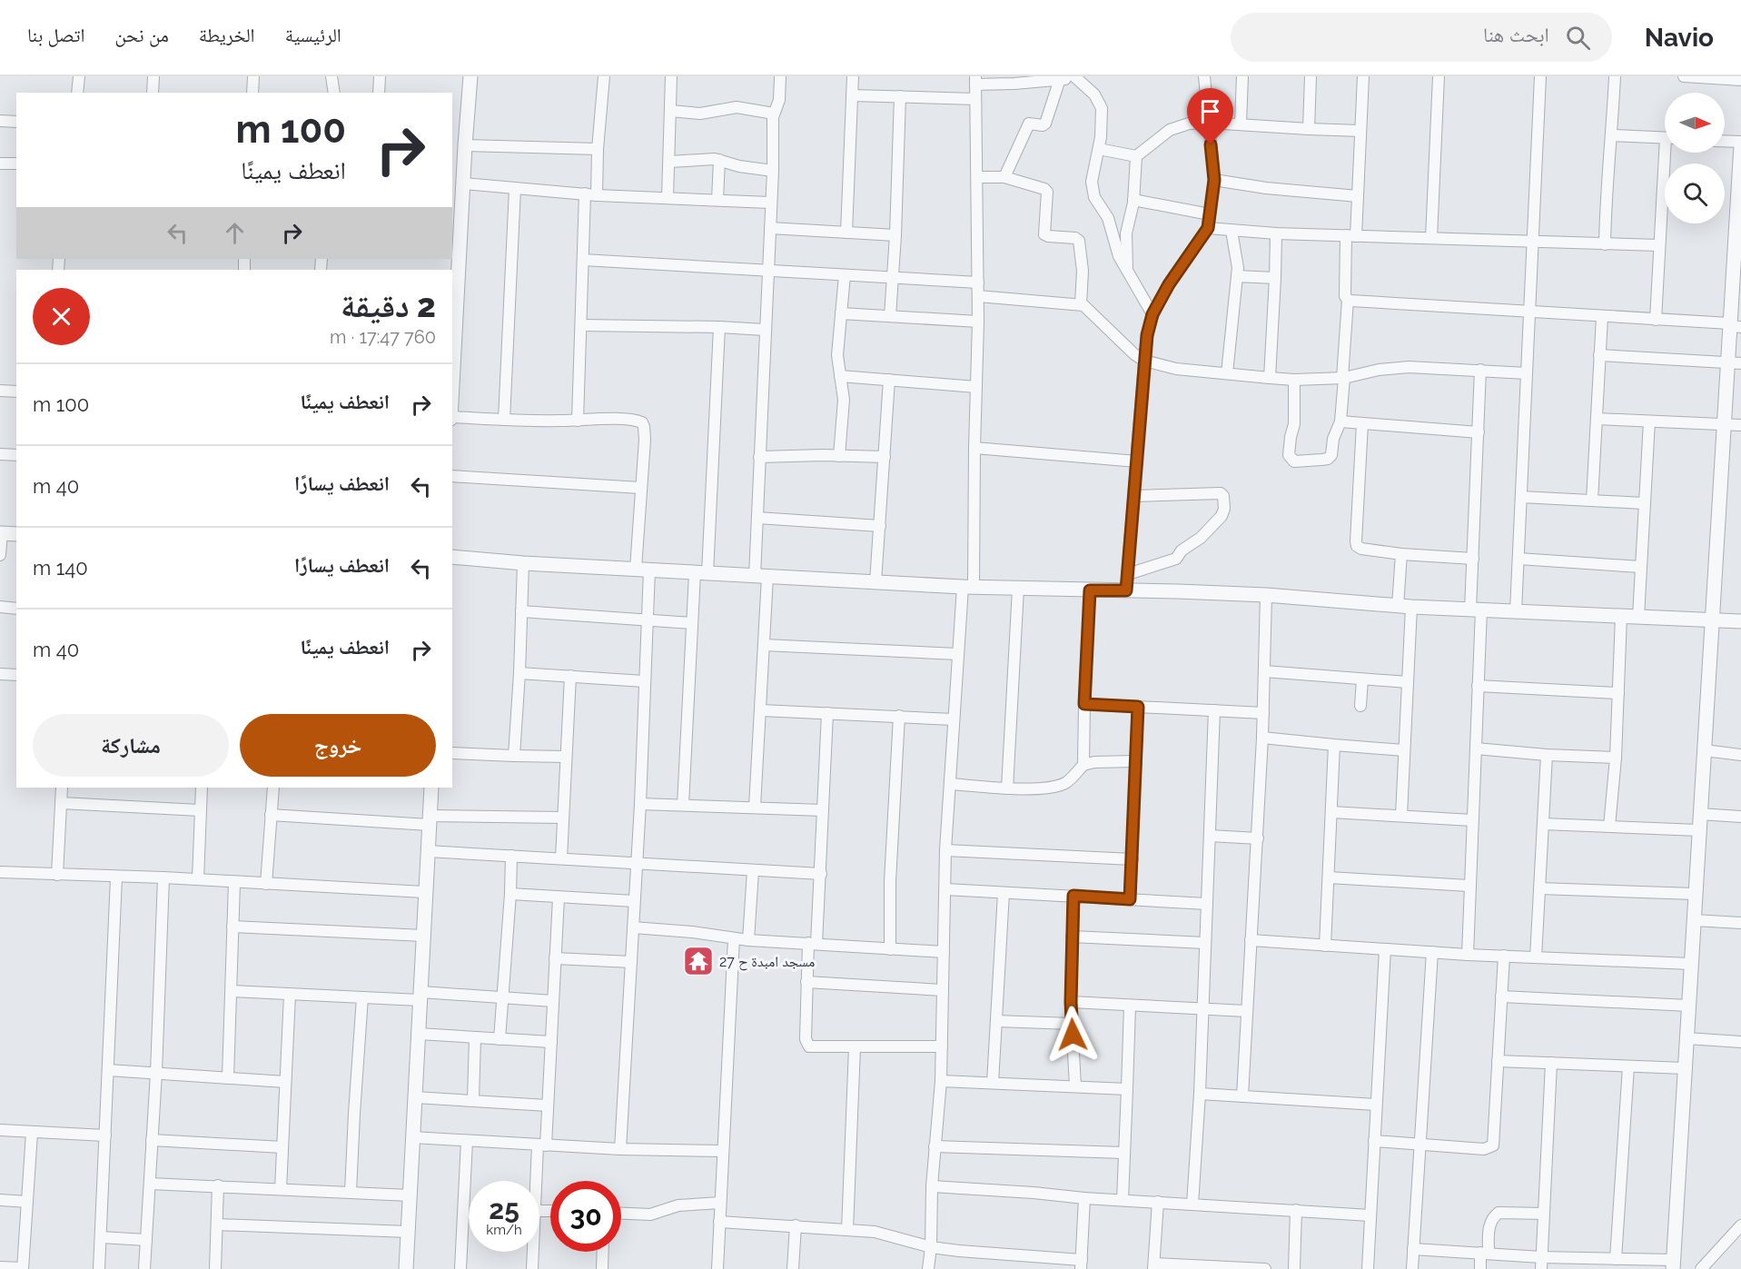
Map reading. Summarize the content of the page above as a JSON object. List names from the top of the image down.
{
  "places": {
    "temple": ["مسجد امبدة ح 27"]
  },
  "north": "right",
  "page": {
    "header": "Navio",
    "search": "ابحث هنا",
    "nav": [
      "الرئيسية",
      "الخريطة",
      "من نحن",
      "اتصل بنا"
    ],
    "turn": ["100 m", "انعطف يمينًا"],
    "heading": ["2 دقيقة", "760 m · 17:47"],
    "list": [
      {
        "name": "انعطف يمينًا",
        "value": "100 m"
      },
      {
        "name": "انعطف يسارًا",
        "value": "40 m"
      },
      {
        "name": "انعطف يسارًا",
        "value": "140 m"
      },
      {
        "name": "انعطف يمينًا",
        "value": "40 m"
      }
    ],
    "buttons": ["خروج", "مشاركة"],
    "speed": "25 km/h",
    "limit": "30"
  }
}
